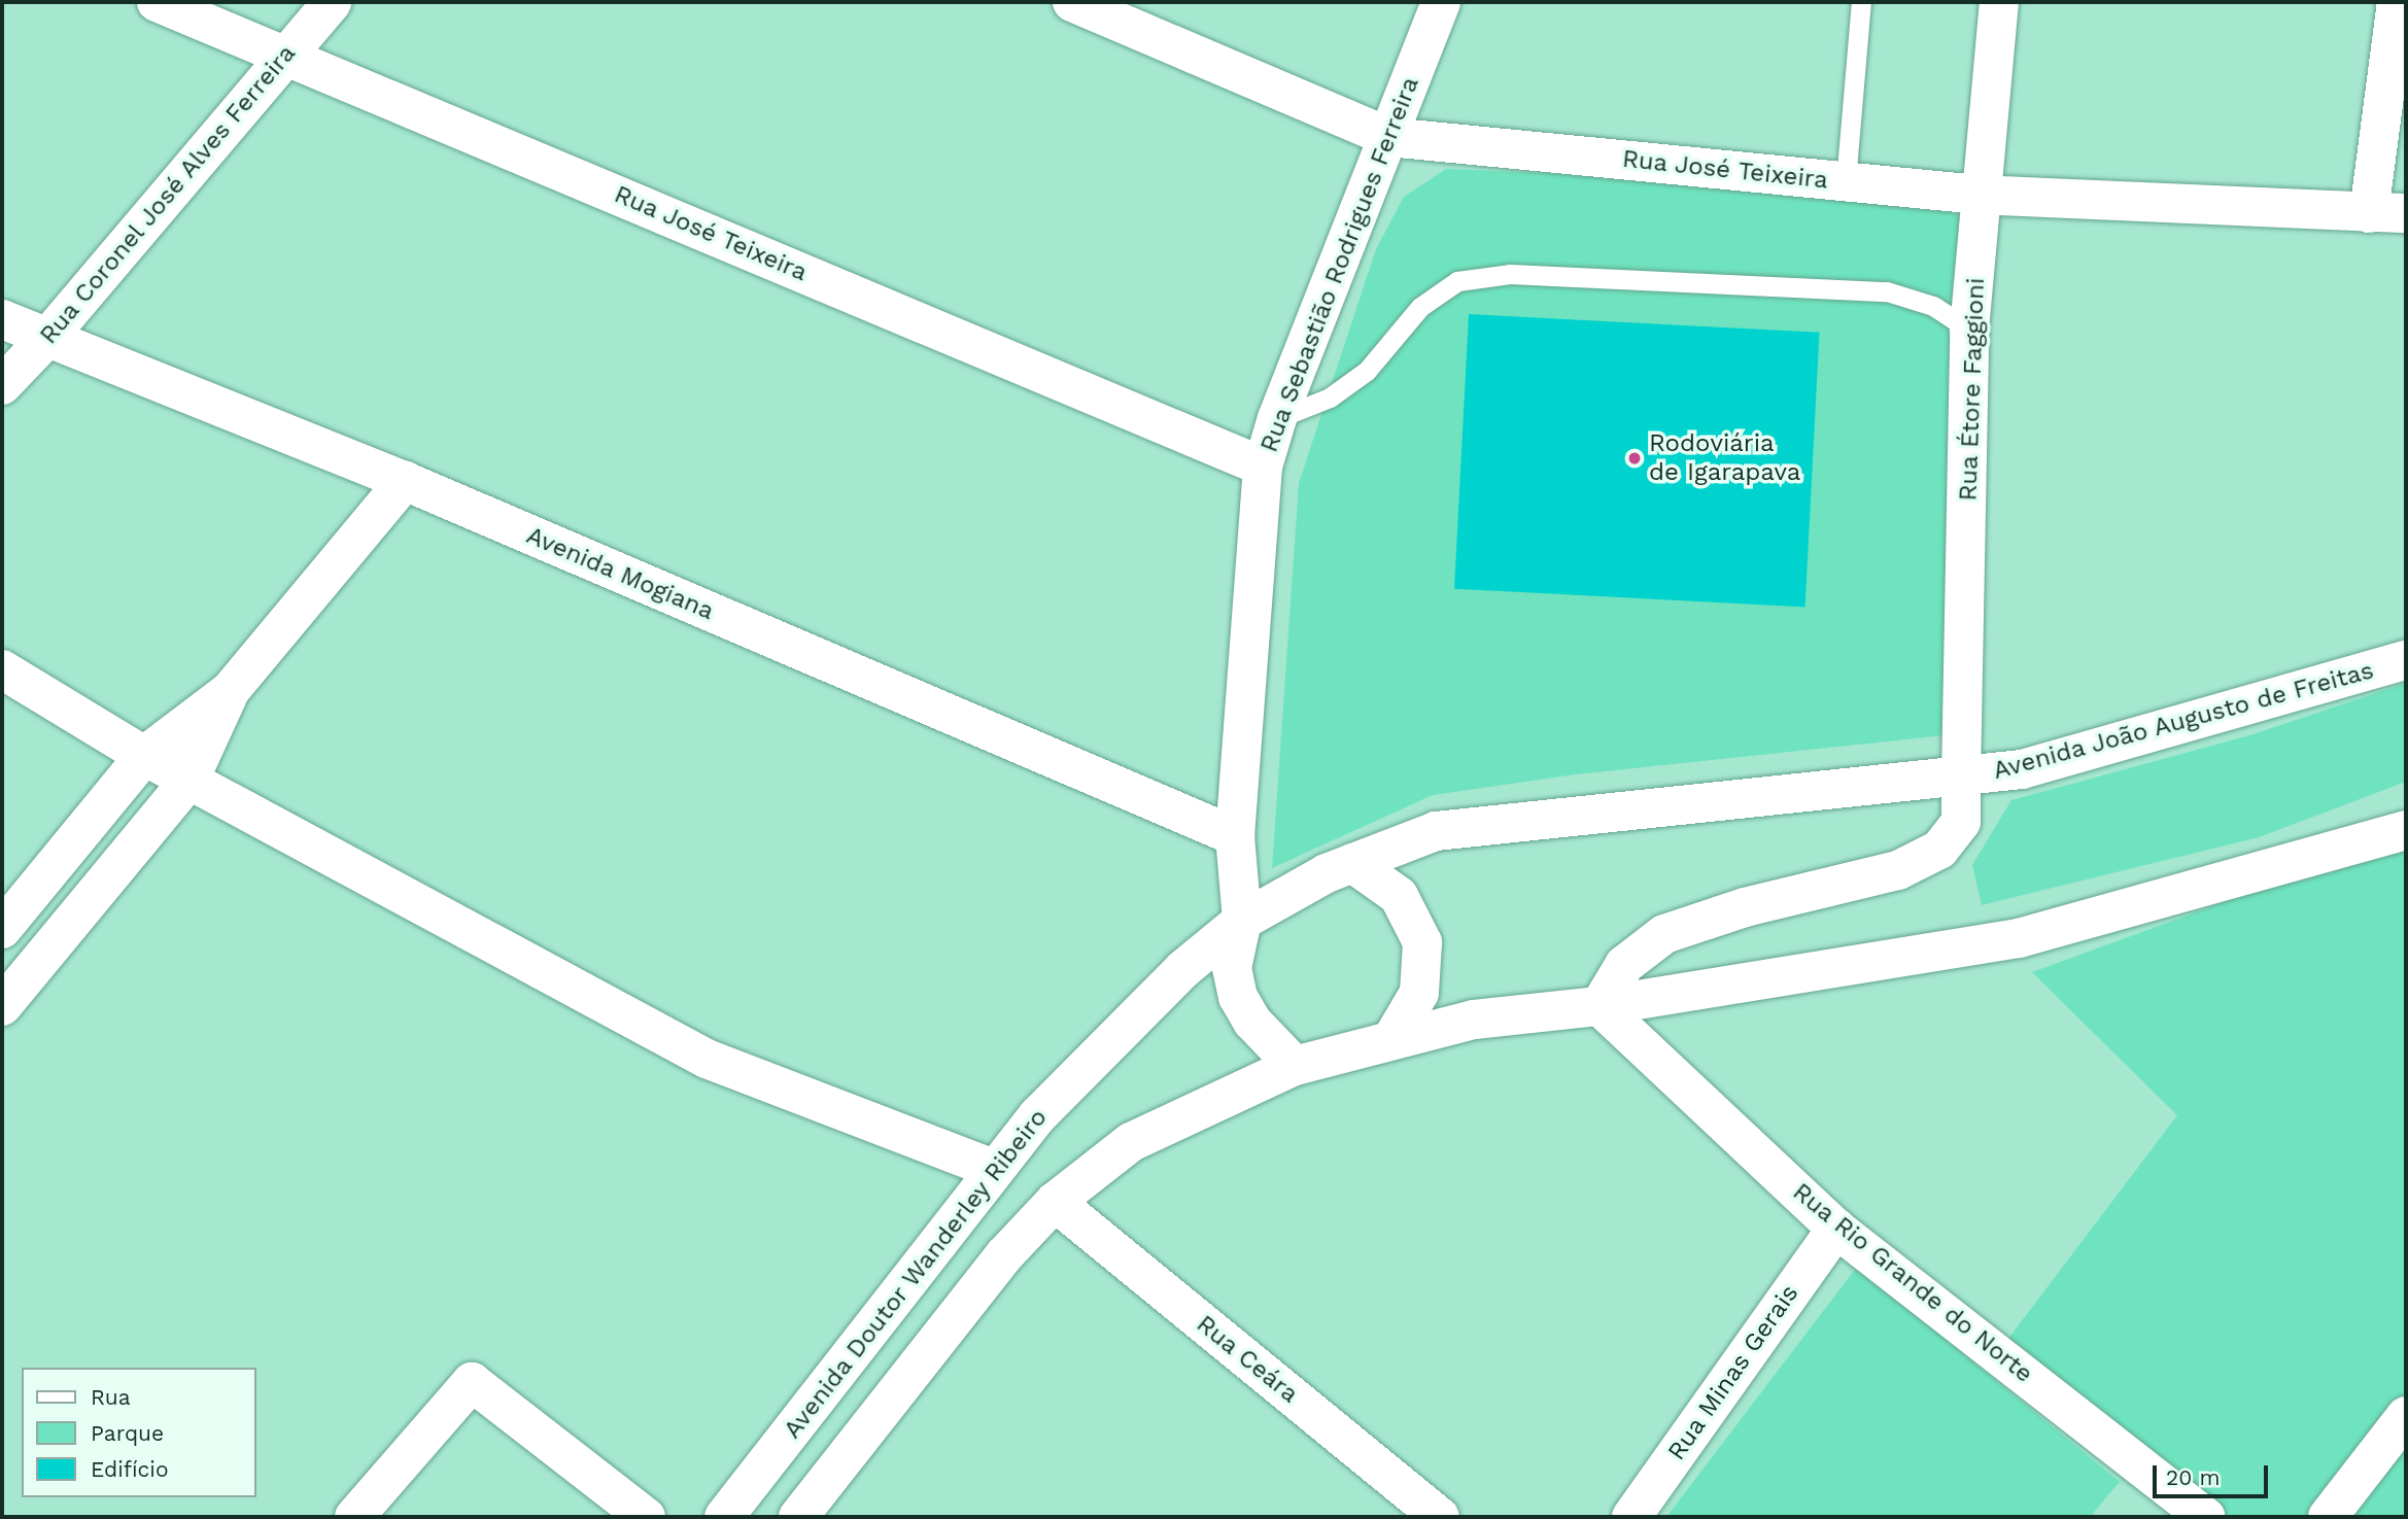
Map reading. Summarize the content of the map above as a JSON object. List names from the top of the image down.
{
  "streets": {
    "street": [
      "Rua José Teixeira",
      "Rua Coronel José Alves Ferreira",
      "Rua Sebastião Rodrigues Ferreira",
      "Rua Étore Faggioni",
      "Avenida Mogiana",
      "Avenida João Augusto de Freitas",
      "Avenida Doutor Wanderley Ribeiro",
      "Rua Rio Grande do Norte",
      "Rua Ceára",
      "Rua Minas Gerais"
    ]
  },
  "crossings": [
    ["Rua José Teixeira", "Rua Coronel José Alves Ferreira"],
    ["Rua José Teixeira", "Rua Sebastião Rodrigues Ferreira"],
    ["Rua José Teixeira", "Rua Étore Faggioni"],
    ["Rua Coronel José Alves Ferreira", "Avenida Mogiana"],
    ["Rua Sebastião Rodrigues Ferreira", "Avenida Mogiana"],
    ["Rua Sebastião Rodrigues Ferreira", "Avenida João Augusto de Freitas"],
    ["Rua Sebastião Rodrigues Ferreira", "Avenida Doutor Wanderley Ribeiro"],
    ["Rua Étore Faggioni", "Avenida João Augusto de Freitas"],
    ["Rua Étore Faggioni", "Rua Rio Grande do Norte"],
    ["Avenida João Augusto de Freitas", "Avenida Doutor Wanderley Ribeiro"],
    ["Rua Rio Grande do Norte", "Rua Minas Gerais"]
  ],
  "places": ["Rodoviária de Igarapava"],
  "legend": ["Rua", "Parque", "Edifício"],
  "scale_bar": "20 m"
}
